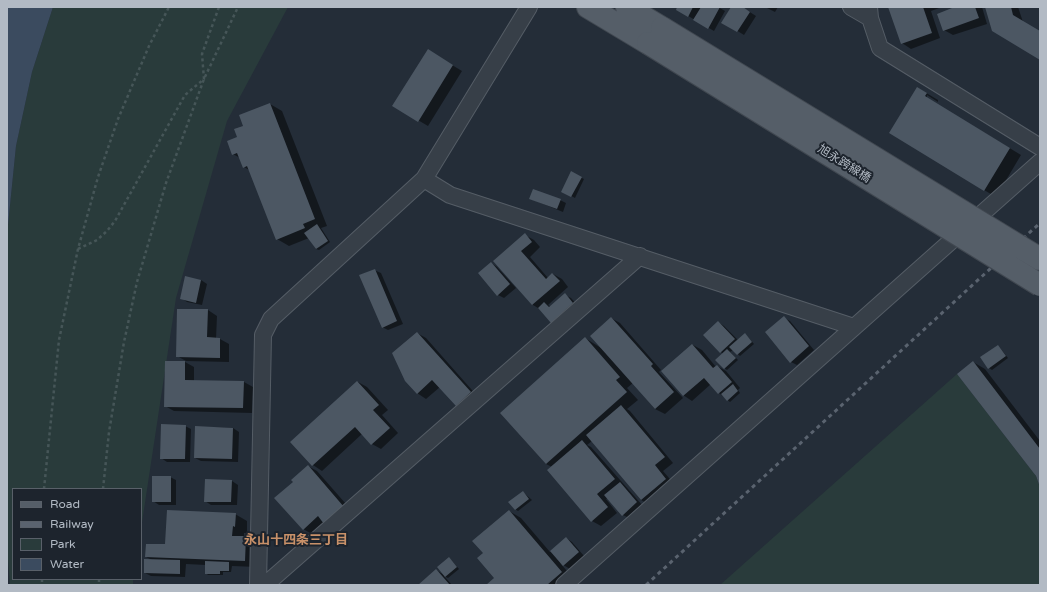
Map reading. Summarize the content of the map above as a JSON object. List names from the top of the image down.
{
  "streets": {
    "main road": ["旭永跨線橋"]
  },
  "districts": ["永山十四条三丁目"],
  "legend": [
    "Road",
    "Railway",
    "Park",
    "Water"
  ]
}
